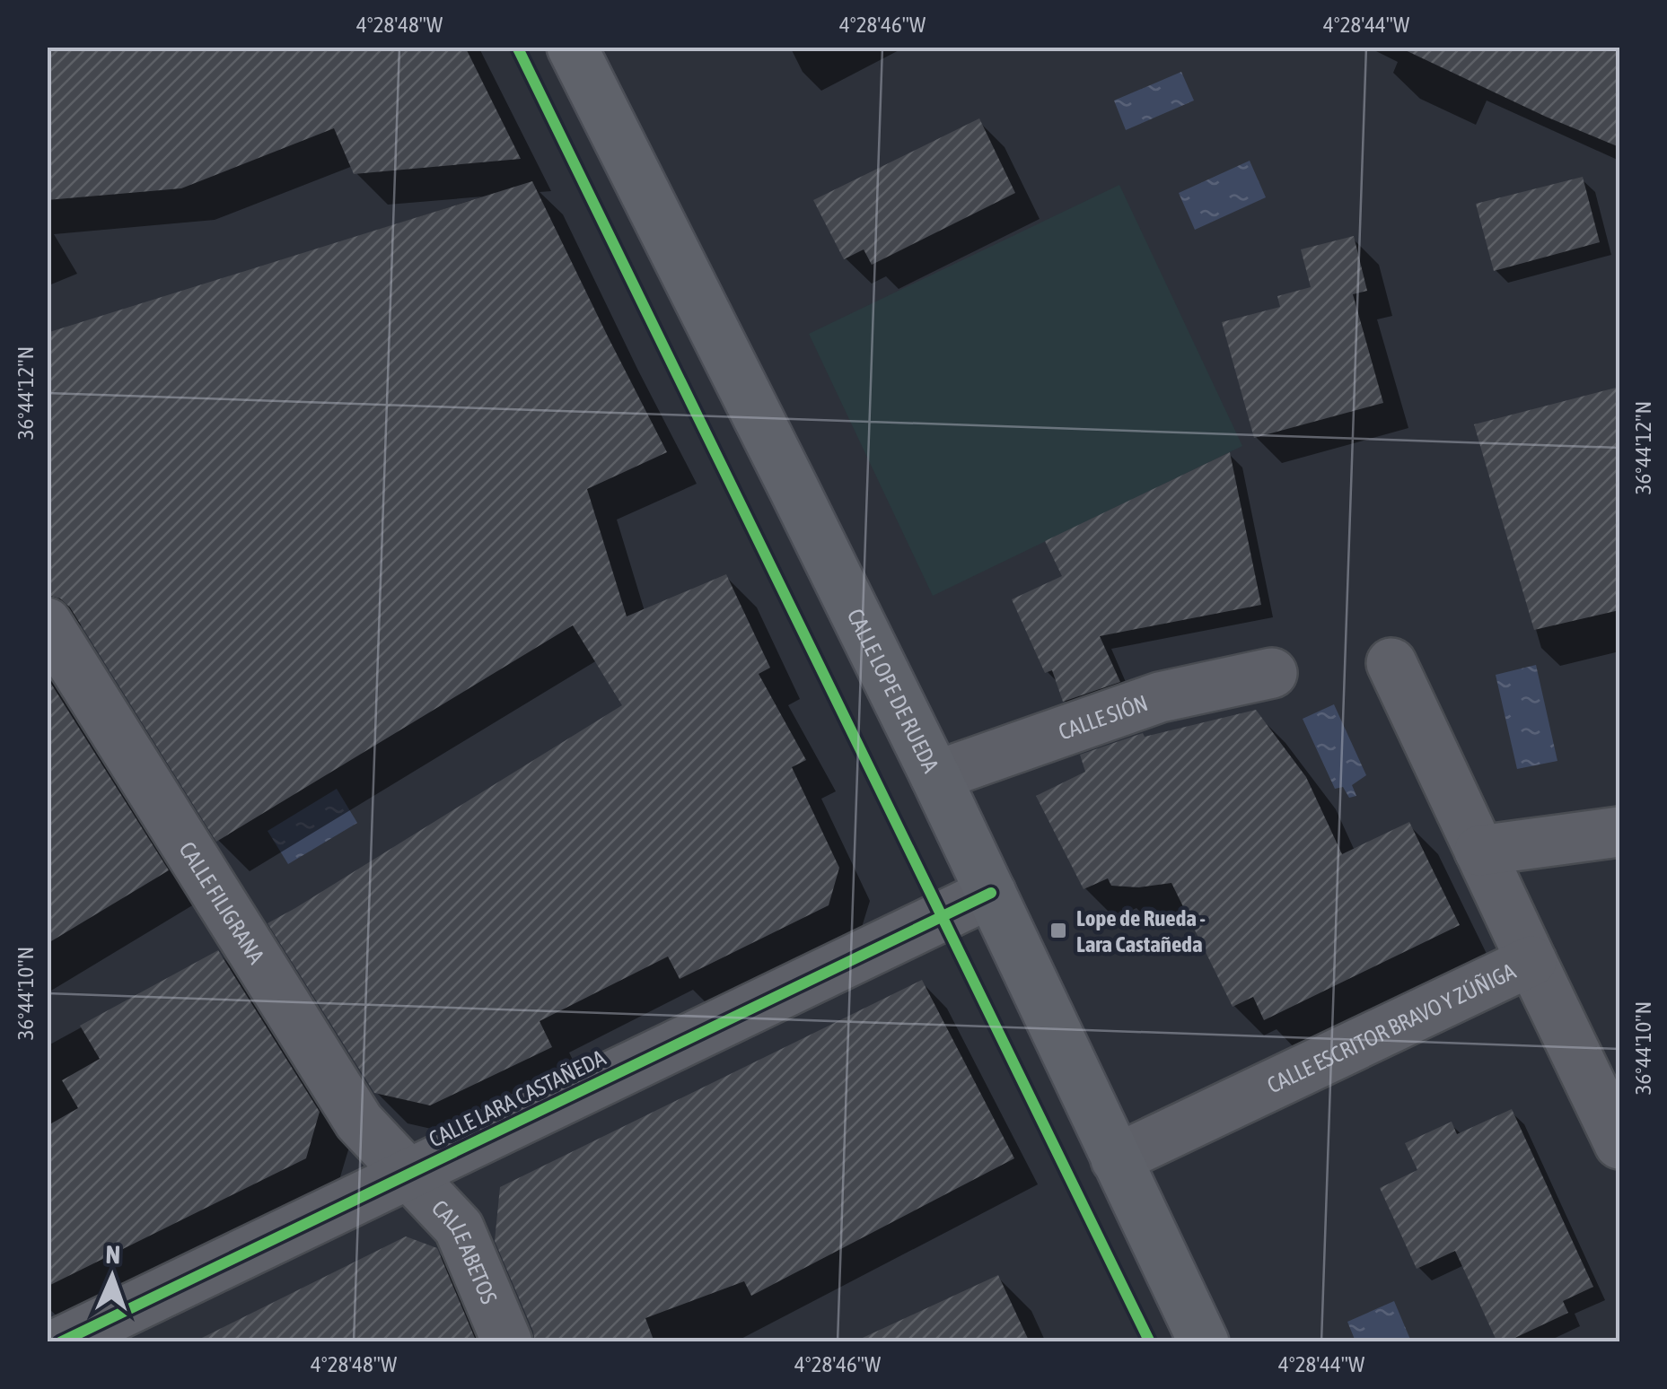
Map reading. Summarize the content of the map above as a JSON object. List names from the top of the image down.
{
  "streets": {
    "main road": ["CALLE LOPE DE RUEDA"],
    "street": [
      "CALLE SIÓN",
      "CALLE FILIGRANA",
      "CALLE ESCRITOR BRAVO Y ZÚÑIGA",
      "CALLE LARA CASTAÑEDA",
      "CALLE ABETOS"
    ]
  },
  "crossings": [
    ["CALLE LOPE DE RUEDA", "CALLE SIÓN"],
    ["CALLE LOPE DE RUEDA", "CALLE ESCRITOR BRAVO Y ZÚÑIGA"],
    ["CALLE LOPE DE RUEDA", "CALLE LARA CASTAÑEDA"],
    ["CALLE FILIGRANA", "CALLE LARA CASTAÑEDA"],
    ["CALLE FILIGRANA", "CALLE ABETOS"],
    ["CALLE LARA CASTAÑEDA", "CALLE ABETOS"]
  ],
  "places": {
    "transit": ["Lope de Rueda - Lara Castañeda"]
  },
  "north": "top",
  "coordinates": [
    "4°28'48\"W",
    "4°28'46\"W",
    "4°28'44\"W",
    "36°44'12\"N",
    "36°44'10\"N"
  ]
}
